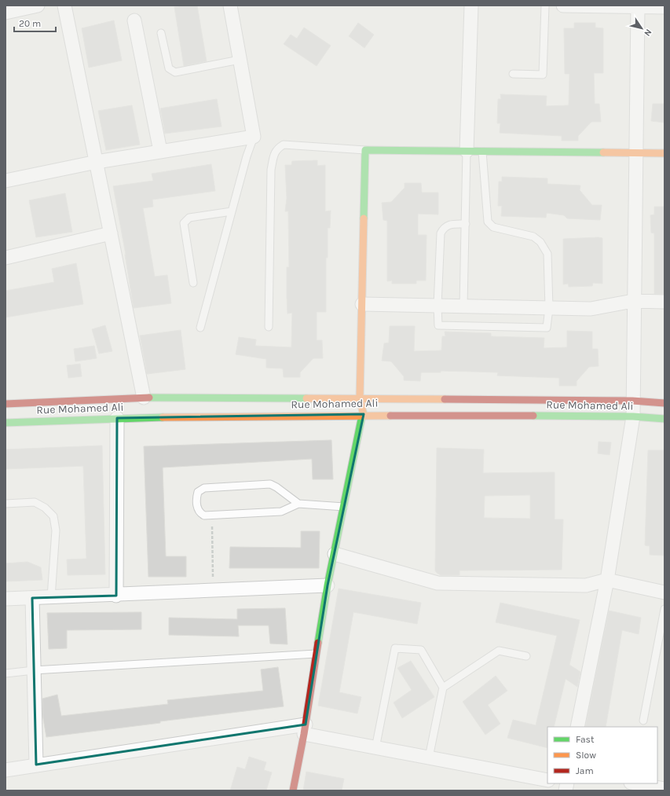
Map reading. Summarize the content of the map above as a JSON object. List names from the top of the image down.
{
  "streets": {
    "street": ["Rue Mohamed Ali"]
  },
  "legend": ["Fast", "Slow", "Jam"],
  "scale_bar": "20 m",
  "north": "bottom right"
}
